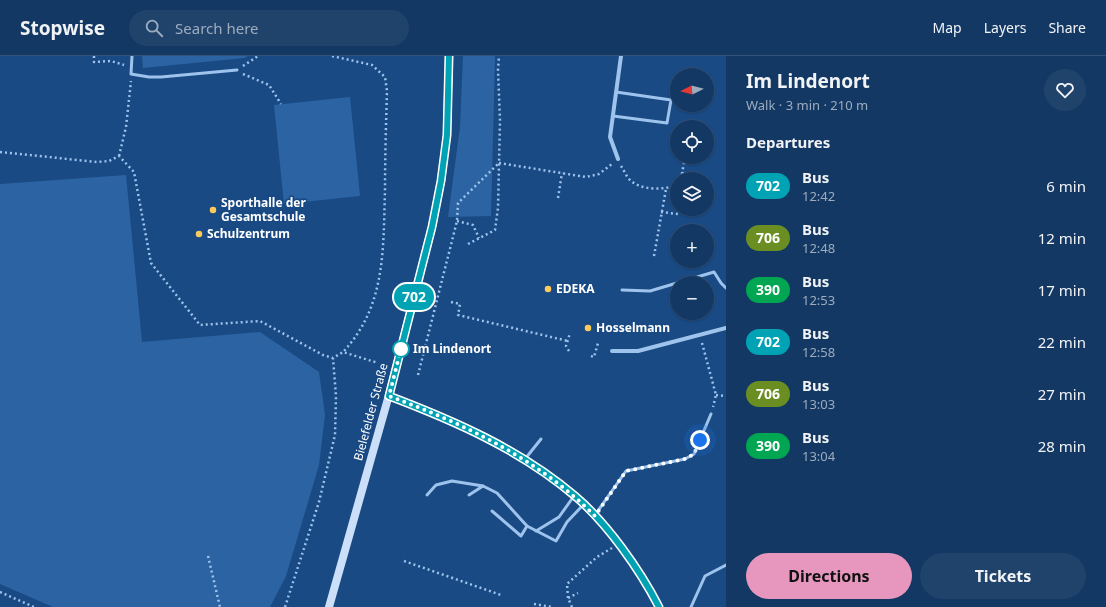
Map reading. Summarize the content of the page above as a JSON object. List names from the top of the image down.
{
  "streets": {
    "main road": ["Bielefelder Straße"]
  },
  "places": [
    "Sporthalle der Gesamtschule",
    "Schulzentrum",
    "EDEKA",
    "Hosselmann",
    "Im Lindenort"
  ],
  "lines": ["bus line 702"],
  "north": "left",
  "page": {
    "header": "Stopwise",
    "search": "Search here",
    "nav": ["Map", "Layers", "Share"],
    "on_map": "702",
    "heading": [
      ["Im Lindenort", "Walk · 3 min · 210 m"],
      "Departures"
    ],
    "map_buttons": ["+", "−"],
    "list": [
      {
        "mark": "702",
        "name": "Bus",
        "note": "12:42",
        "value": "6 min"
      },
      {
        "mark": "706",
        "name": "Bus",
        "note": "12:48",
        "value": "12 min"
      },
      {
        "mark": "390",
        "name": "Bus",
        "note": "12:53",
        "value": "17 min"
      },
      {
        "mark": "702",
        "name": "Bus",
        "note": "12:58",
        "value": "22 min"
      },
      {
        "mark": "706",
        "name": "Bus",
        "note": "13:03",
        "value": "27 min"
      },
      {
        "mark": "390",
        "name": "Bus",
        "note": "13:04",
        "value": "28 min"
      }
    ],
    "buttons": ["Directions", "Tickets"]
  }
}
